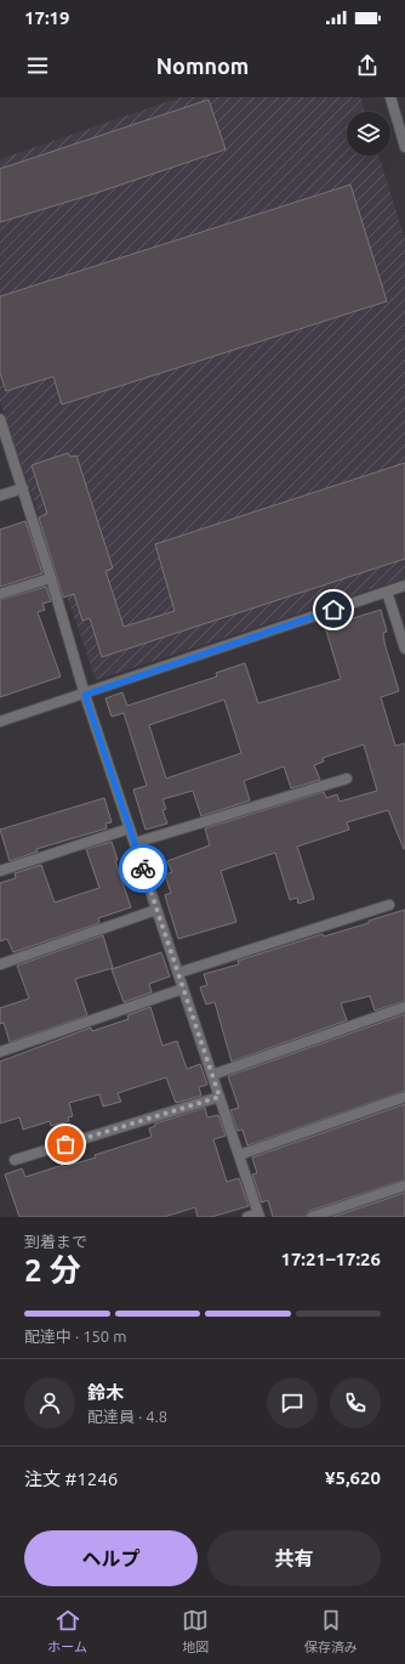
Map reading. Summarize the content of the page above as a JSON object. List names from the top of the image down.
{
  "page": {
    "status": "17:19",
    "header": "Nomnom",
    "heading": ["2 分", "到着まで", "17:21–17:26"],
    "panel": [
      "鈴木",
      "配達員 · 4.8",
      "注文 #1246",
      "¥5,620"
    ],
    "bar": "配達中 · 150 m",
    "buttons": ["ヘルプ", "共有"],
    "tabs": ["ホーム", "地図", "保存済み"]
  }
}
